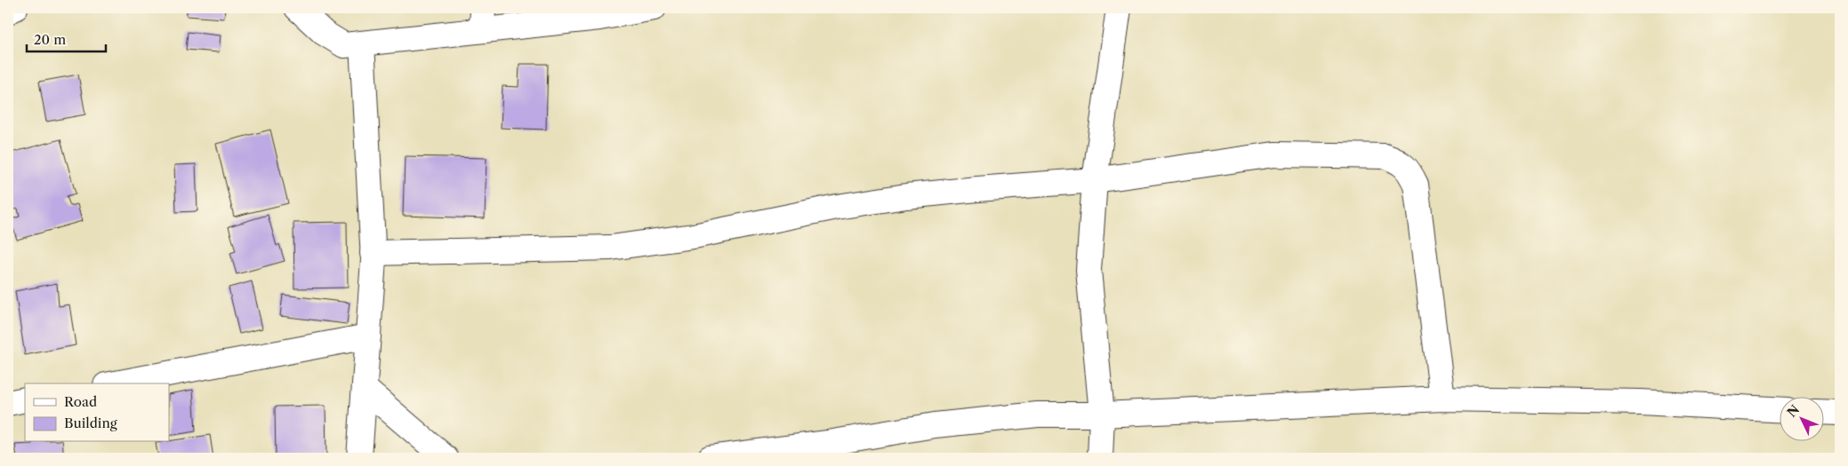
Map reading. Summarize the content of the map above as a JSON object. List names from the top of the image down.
{
  "legend": ["Road", "Building"],
  "scale_bar": "20 m",
  "north": "top left"
}
